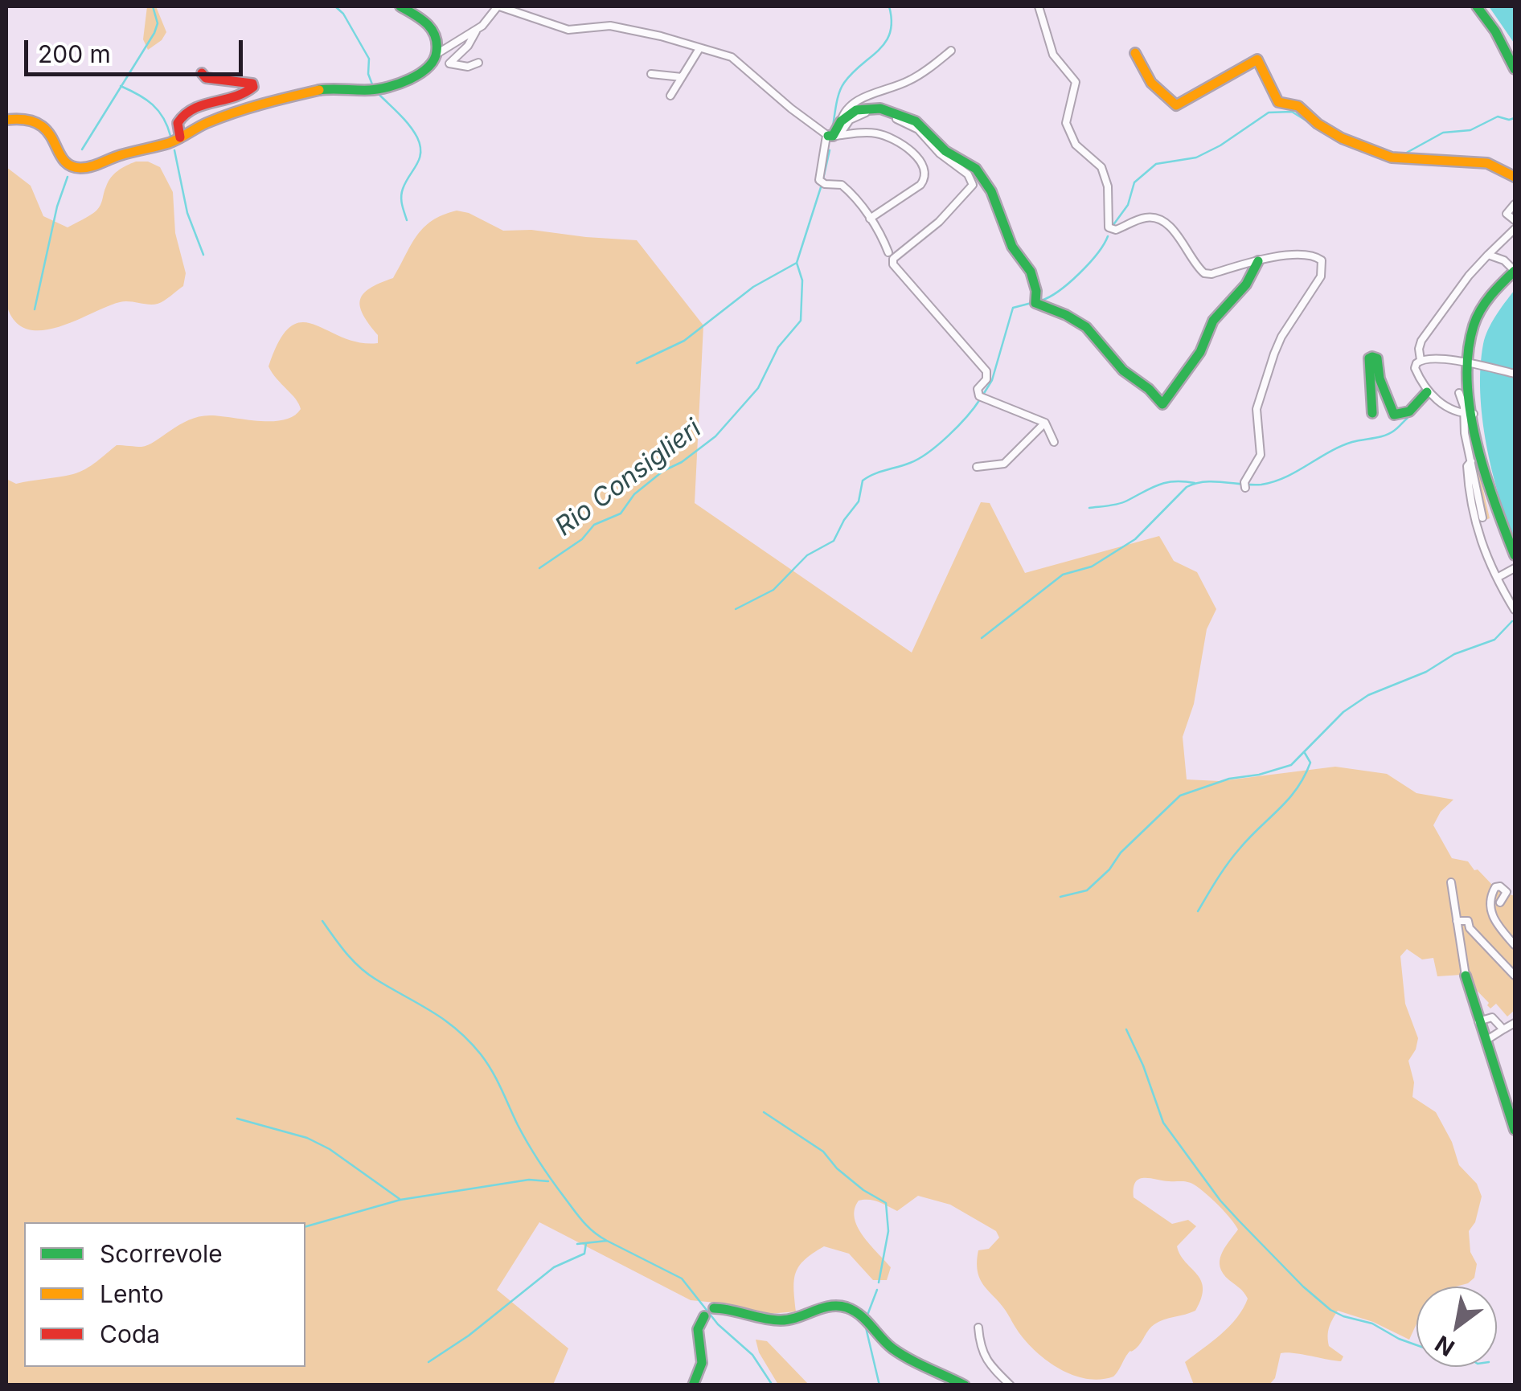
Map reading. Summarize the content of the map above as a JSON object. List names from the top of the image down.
{
  "water": ["Rio Consiglieri"],
  "legend": ["Scorrevole", "Lento", "Coda"],
  "scale_bar": "200 m",
  "north": "bottom left"
}
